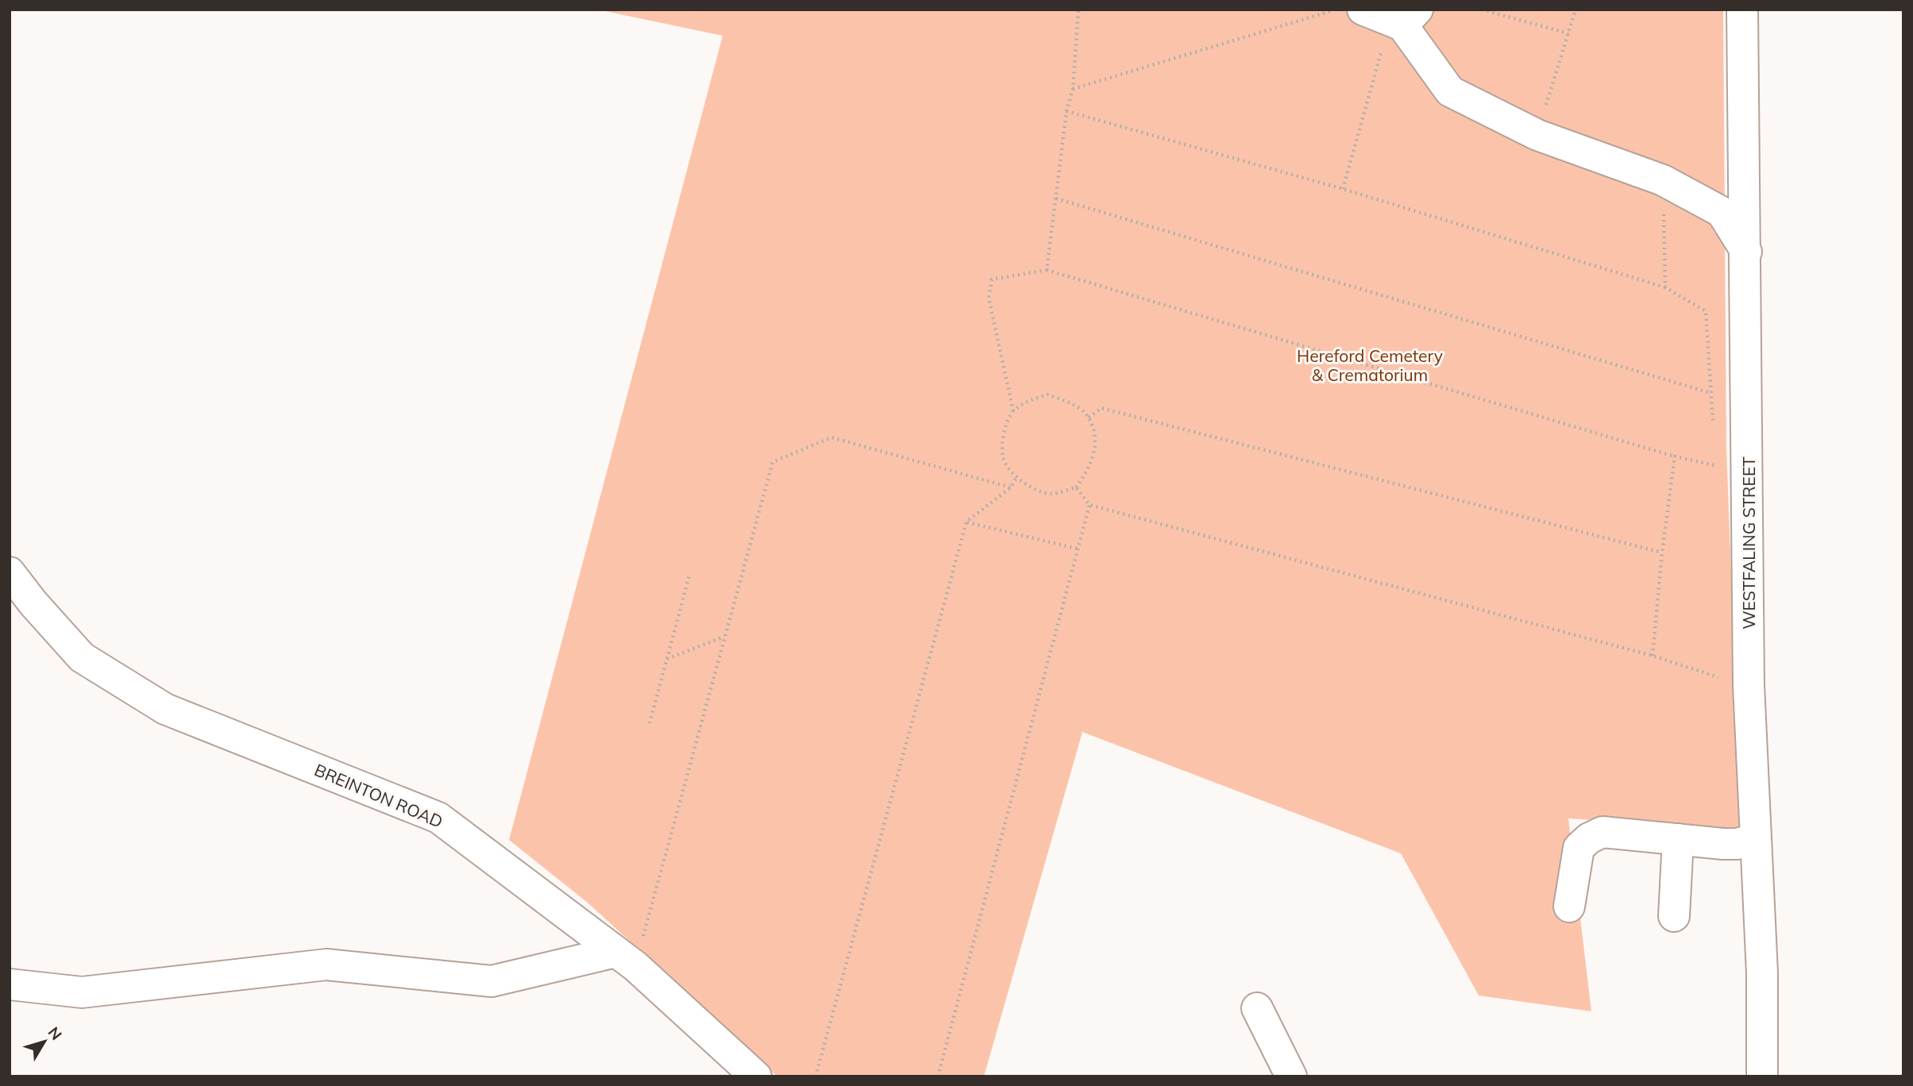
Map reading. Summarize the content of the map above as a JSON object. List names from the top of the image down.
{
  "streets": {
    "street": ["WESTFALING STREET", "BREINTON ROAD"]
  },
  "parks": ["Hereford Cemetery & Crematorium"],
  "north": "top right"
}
